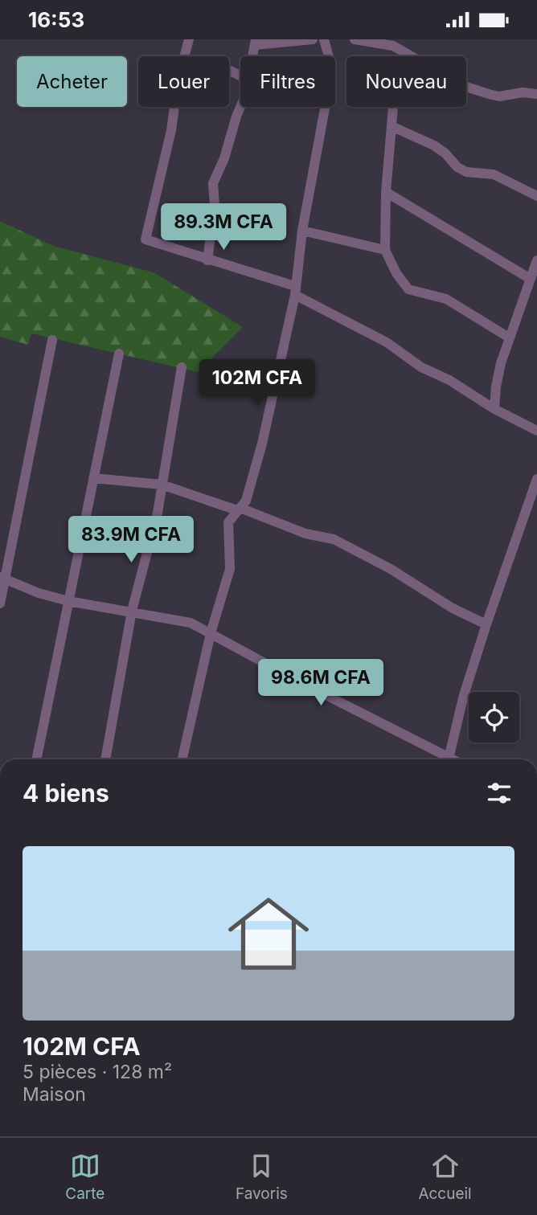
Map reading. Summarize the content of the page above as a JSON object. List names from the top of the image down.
{
  "page": {
    "status": "16:53",
    "chip": [
      "Acheter",
      "Louer",
      "Filtres",
      "Nouveau"
    ],
    "price": [
      "89.3M CFA",
      "102M CFA",
      "83.9M CFA",
      "98.6M CFA"
    ],
    "heading": "4 biens",
    "list": [
      {
        "name": "102M CFA",
        "note": "5 pièces · 128 m² · Maison"
      }
    ],
    "tabs": ["Carte", "Favoris", "Accueil"]
  }
}
